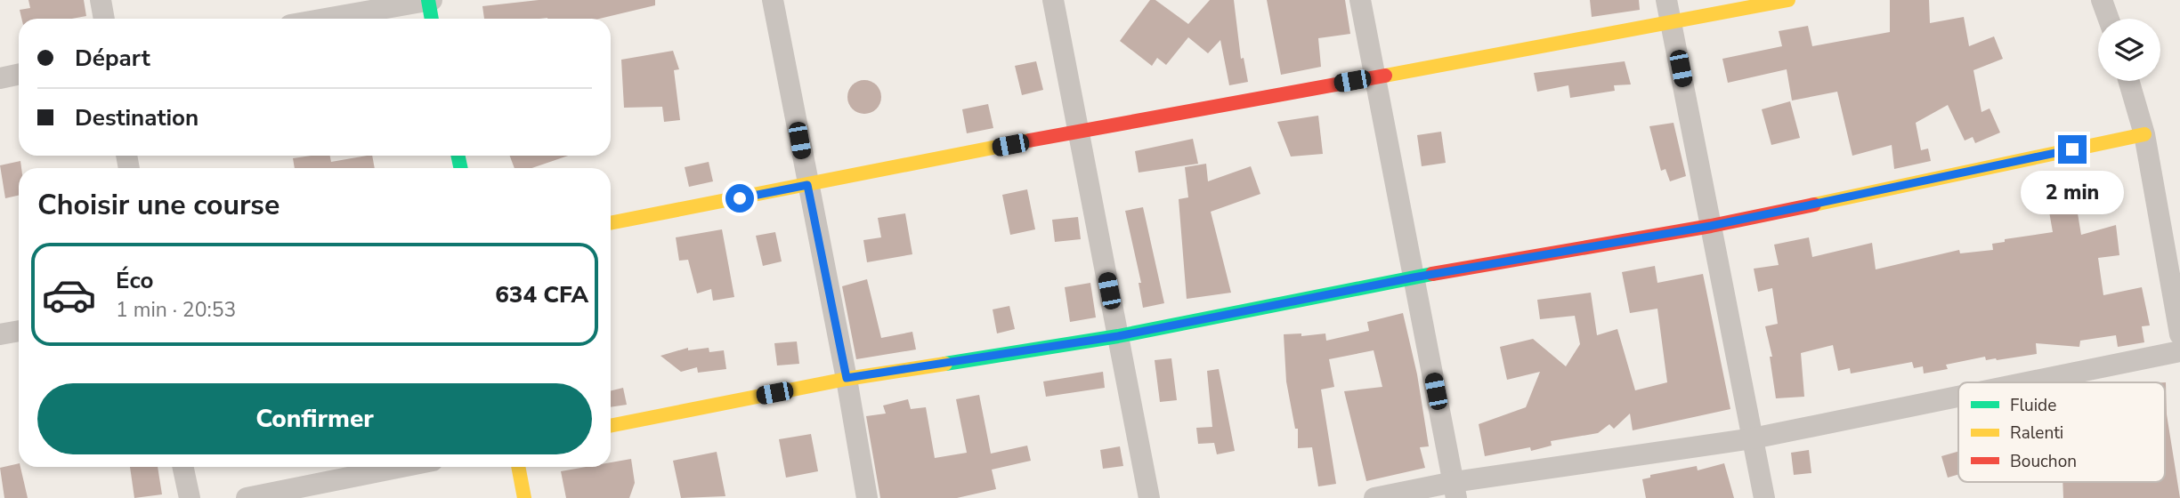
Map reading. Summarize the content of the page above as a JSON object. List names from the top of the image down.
{
  "legend": ["Fluide", "Ralenti", "Bouchon"],
  "page": {
    "banner": ["Départ", "Destination"],
    "heading": "Choisir une course",
    "bubble": "2 min",
    "list": [
      {
        "name": "Éco",
        "note": "1 min · 20:53",
        "value": "634 CFA"
      }
    ],
    "buttons": "Confirmer"
  }
}
